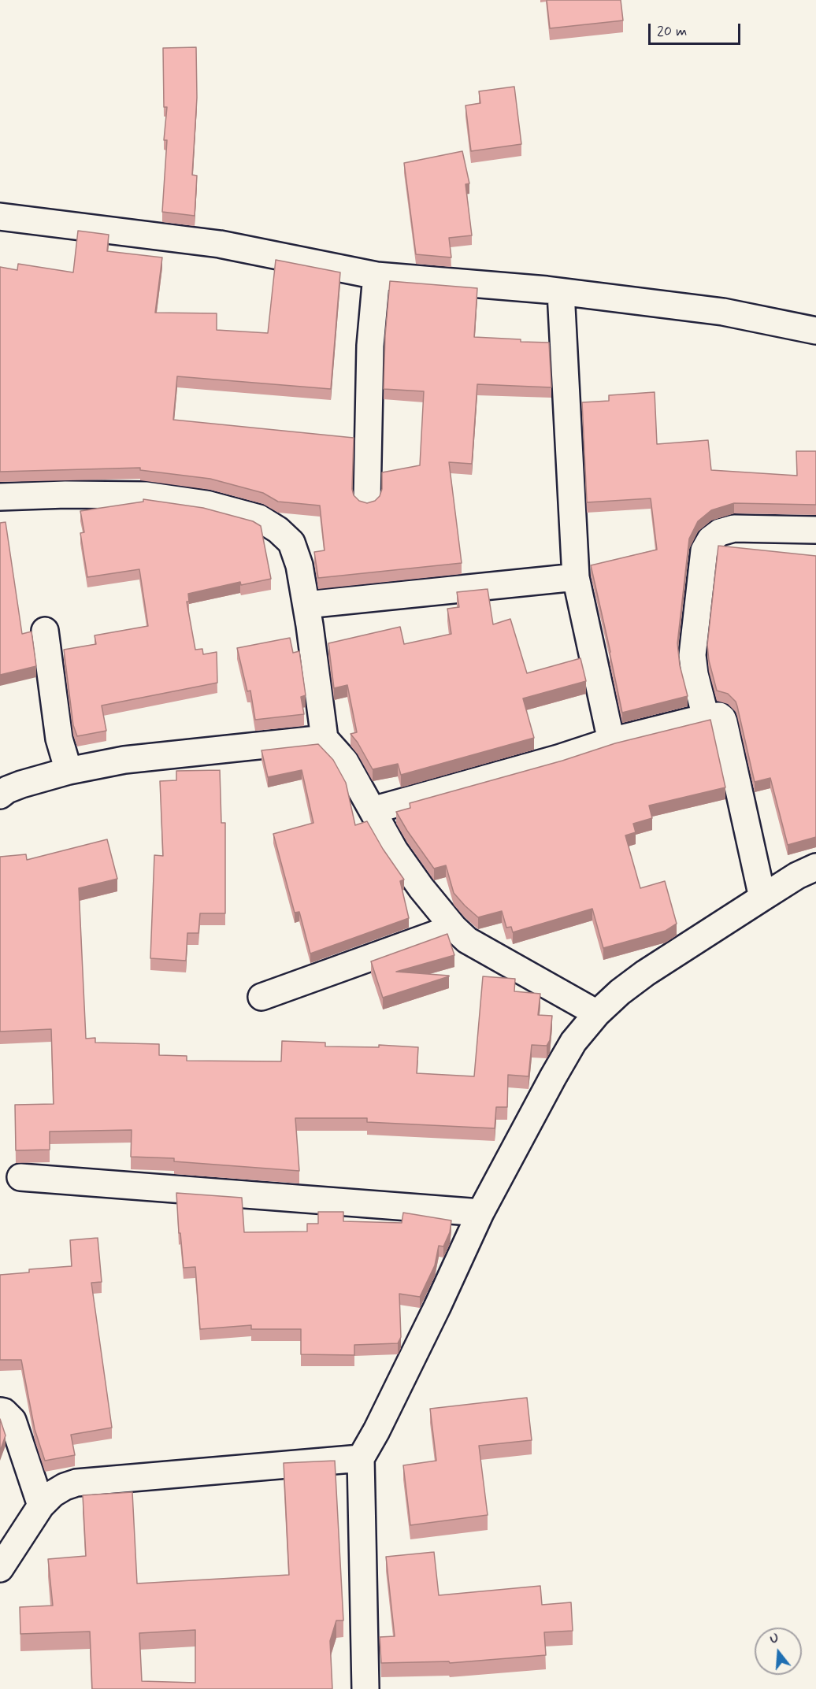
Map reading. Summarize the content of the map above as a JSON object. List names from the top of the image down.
{
  "scale_bar": "20 m",
  "north": "top"
}
